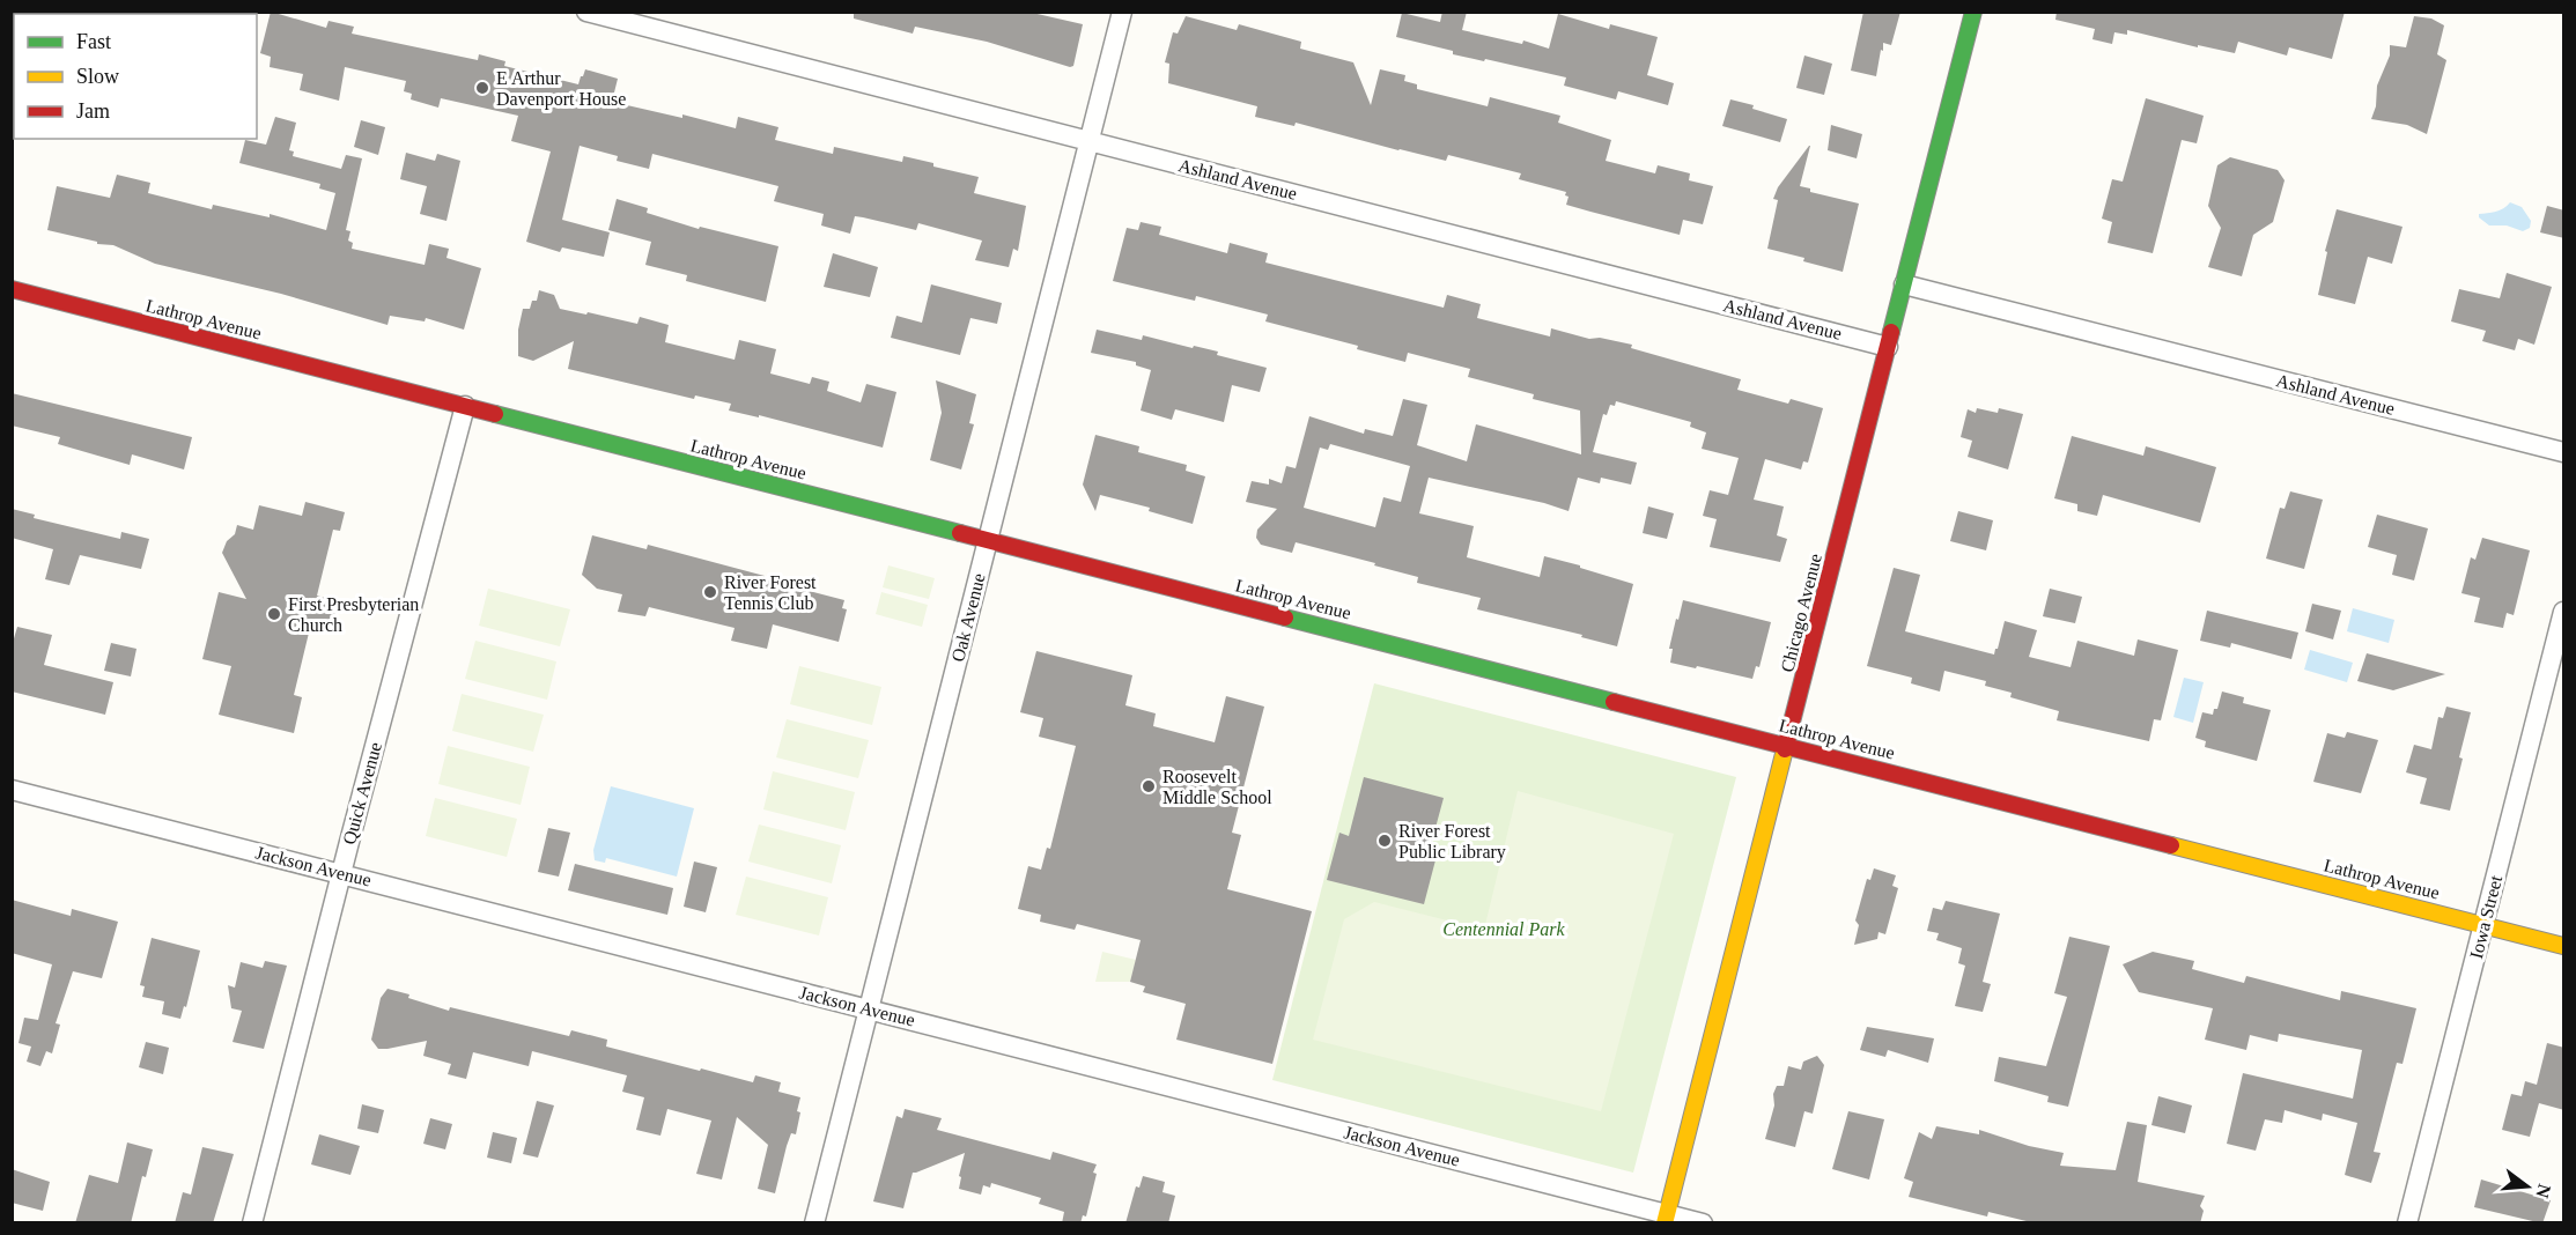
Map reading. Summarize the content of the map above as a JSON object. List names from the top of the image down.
{
  "streets": {
    "street": [
      "Ashland Avenue",
      "Lathrop Avenue",
      "Chicago Avenue",
      "Oak Avenue",
      "Quick Avenue",
      "Jackson Avenue",
      "Iowa Street"
    ]
  },
  "crossings": [
    ["Ashland Avenue", "Chicago Avenue"],
    ["Ashland Avenue", "Oak Avenue"],
    ["Lathrop Avenue", "Chicago Avenue"],
    ["Lathrop Avenue", "Oak Avenue"],
    ["Lathrop Avenue", "Quick Avenue"],
    ["Lathrop Avenue", "Iowa Street"],
    ["Chicago Avenue", "Jackson Avenue"],
    ["Oak Avenue", "Jackson Avenue"],
    ["Quick Avenue", "Jackson Avenue"]
  ],
  "parks": ["Centennial Park"],
  "places": [
    "E Arthur Davenport House",
    "River Forest Tennis Club",
    "First Presbyterian Church",
    "Roosevelt Middle School",
    "River Forest Public Library"
  ],
  "legend": ["Fast", "Slow", "Jam"],
  "north": "right"
}
